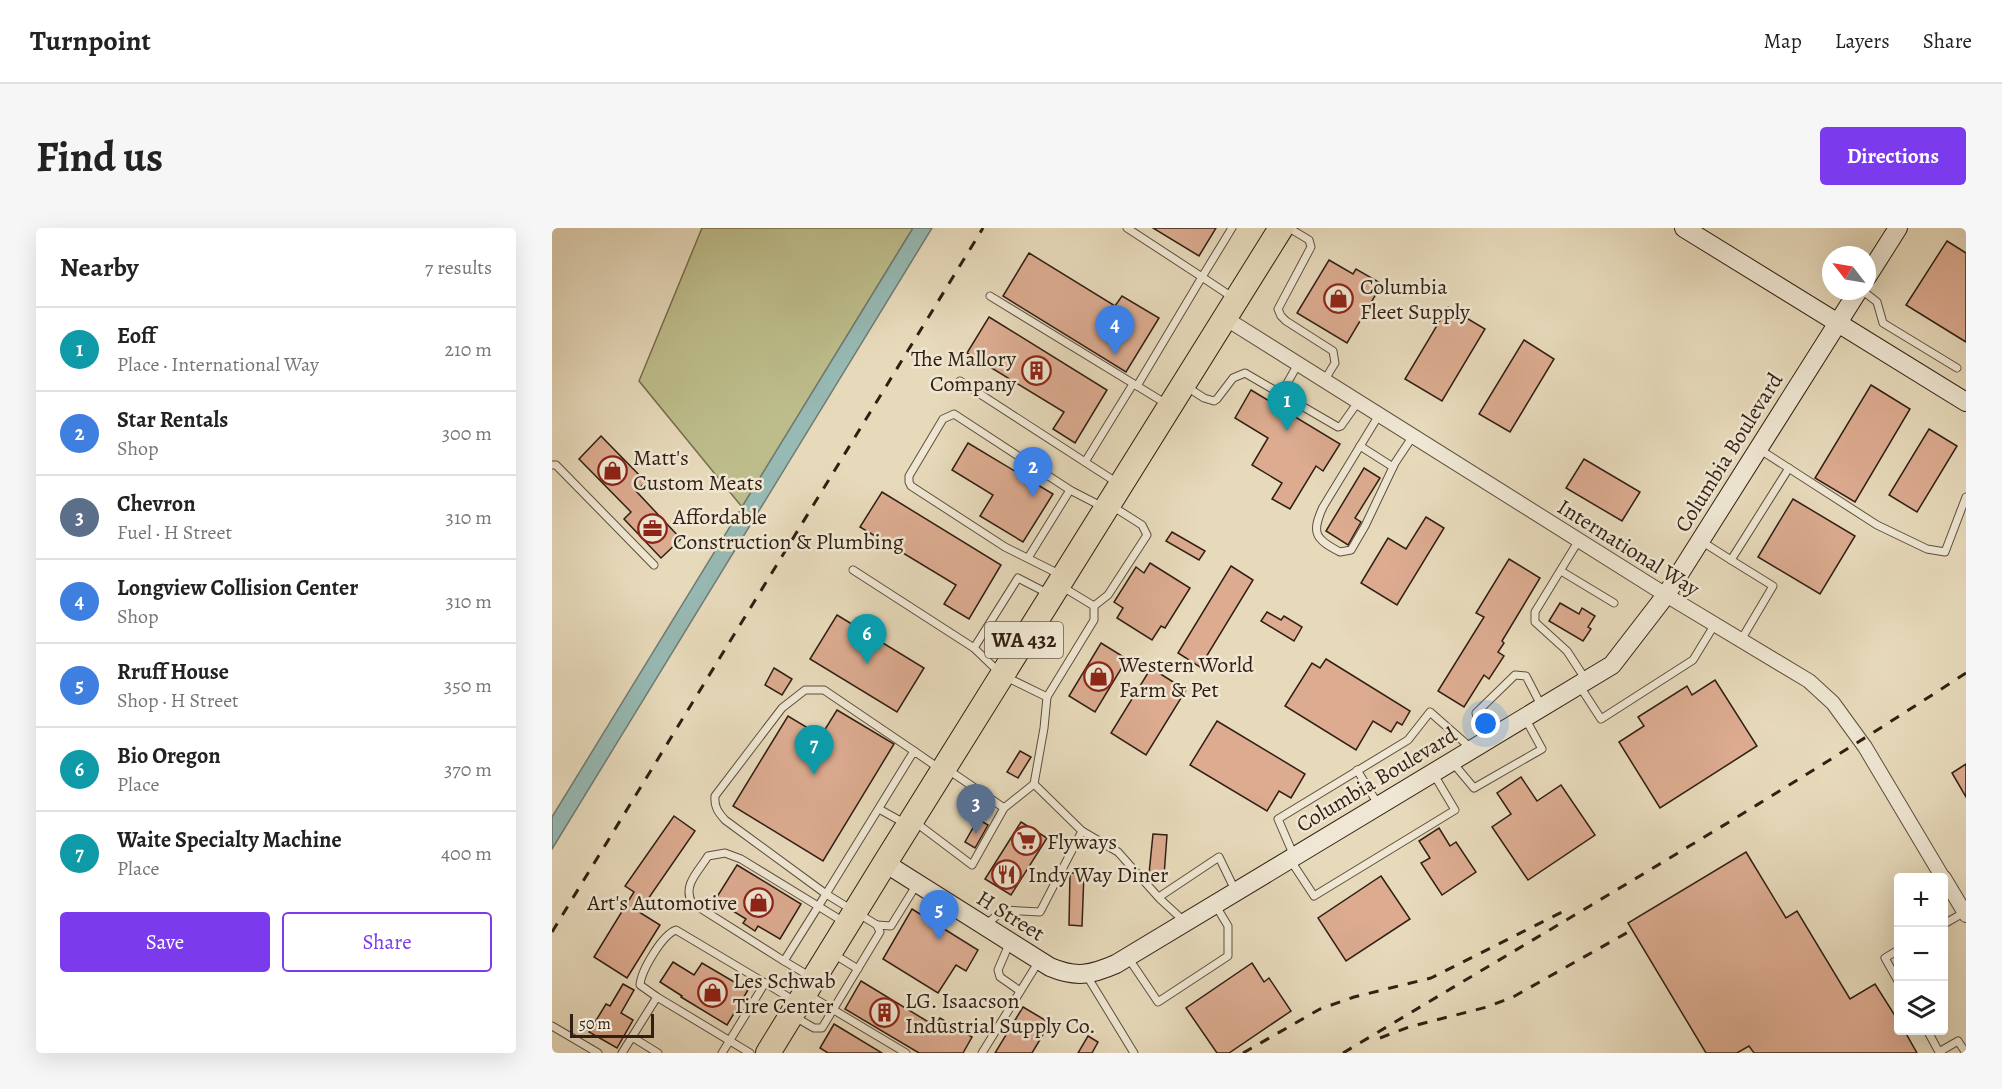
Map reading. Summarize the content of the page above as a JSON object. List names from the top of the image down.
{
  "streets": {
    "highway": ["WA 432"],
    "street": ["Columbia Boulevard", "International Way", "H Street"]
  },
  "crossings": [
    ["Columbia Boulevard", "International Way"],
    ["Columbia Boulevard", "H Street"],
    ["International Way", "WA 432"],
    ["WA 432", "H Street"]
  ],
  "places": {
    "shop": [
      "Columbia Fleet Supply",
      "Matt's Custom Meats",
      "Western World Farm & Pet",
      "Art's Automotive",
      "Les Schwab Tire Center"
    ],
    "building": ["The Mallory Company", "LG. Isaacson Industrial Supply Co."],
    "office": ["Affordable Construction & Plumbing"],
    "supermarket": ["Flyways"],
    "restaurant": ["Indy Way Diner"]
  },
  "scale_bar": "50 m",
  "north": "top left",
  "page": {
    "header": "Turnpoint",
    "nav": ["Map", "Layers", "Share"],
    "buttons": [
      "Directions",
      ["Save", "Share"]
    ],
    "title": "Find us",
    "heading": ["Nearby", "7 results"],
    "pins": [
      "4",
      "1",
      "2",
      "6",
      "7",
      "3",
      "5"
    ],
    "list": [
      {
        "mark": "1",
        "name": "Eoff",
        "note": "Place · International Way",
        "value": "210 m"
      },
      {
        "mark": "2",
        "name": "Star Rentals",
        "note": "Shop",
        "value": "300 m"
      },
      {
        "mark": "3",
        "name": "Chevron",
        "note": "Fuel · H Street",
        "value": "310 m"
      },
      {
        "mark": "4",
        "name": "Longview Collision Center",
        "note": "Shop",
        "value": "310 m"
      },
      {
        "mark": "5",
        "name": "Rruff House",
        "note": "Shop · H Street",
        "value": "350 m"
      },
      {
        "mark": "6",
        "name": "Bio Oregon",
        "note": "Place",
        "value": "370 m"
      },
      {
        "mark": "7",
        "name": "Waite Specialty Machine",
        "note": "Place",
        "value": "400 m"
      }
    ],
    "map_buttons": ["+", "−"],
    "scale": "50 m"
  }
}
